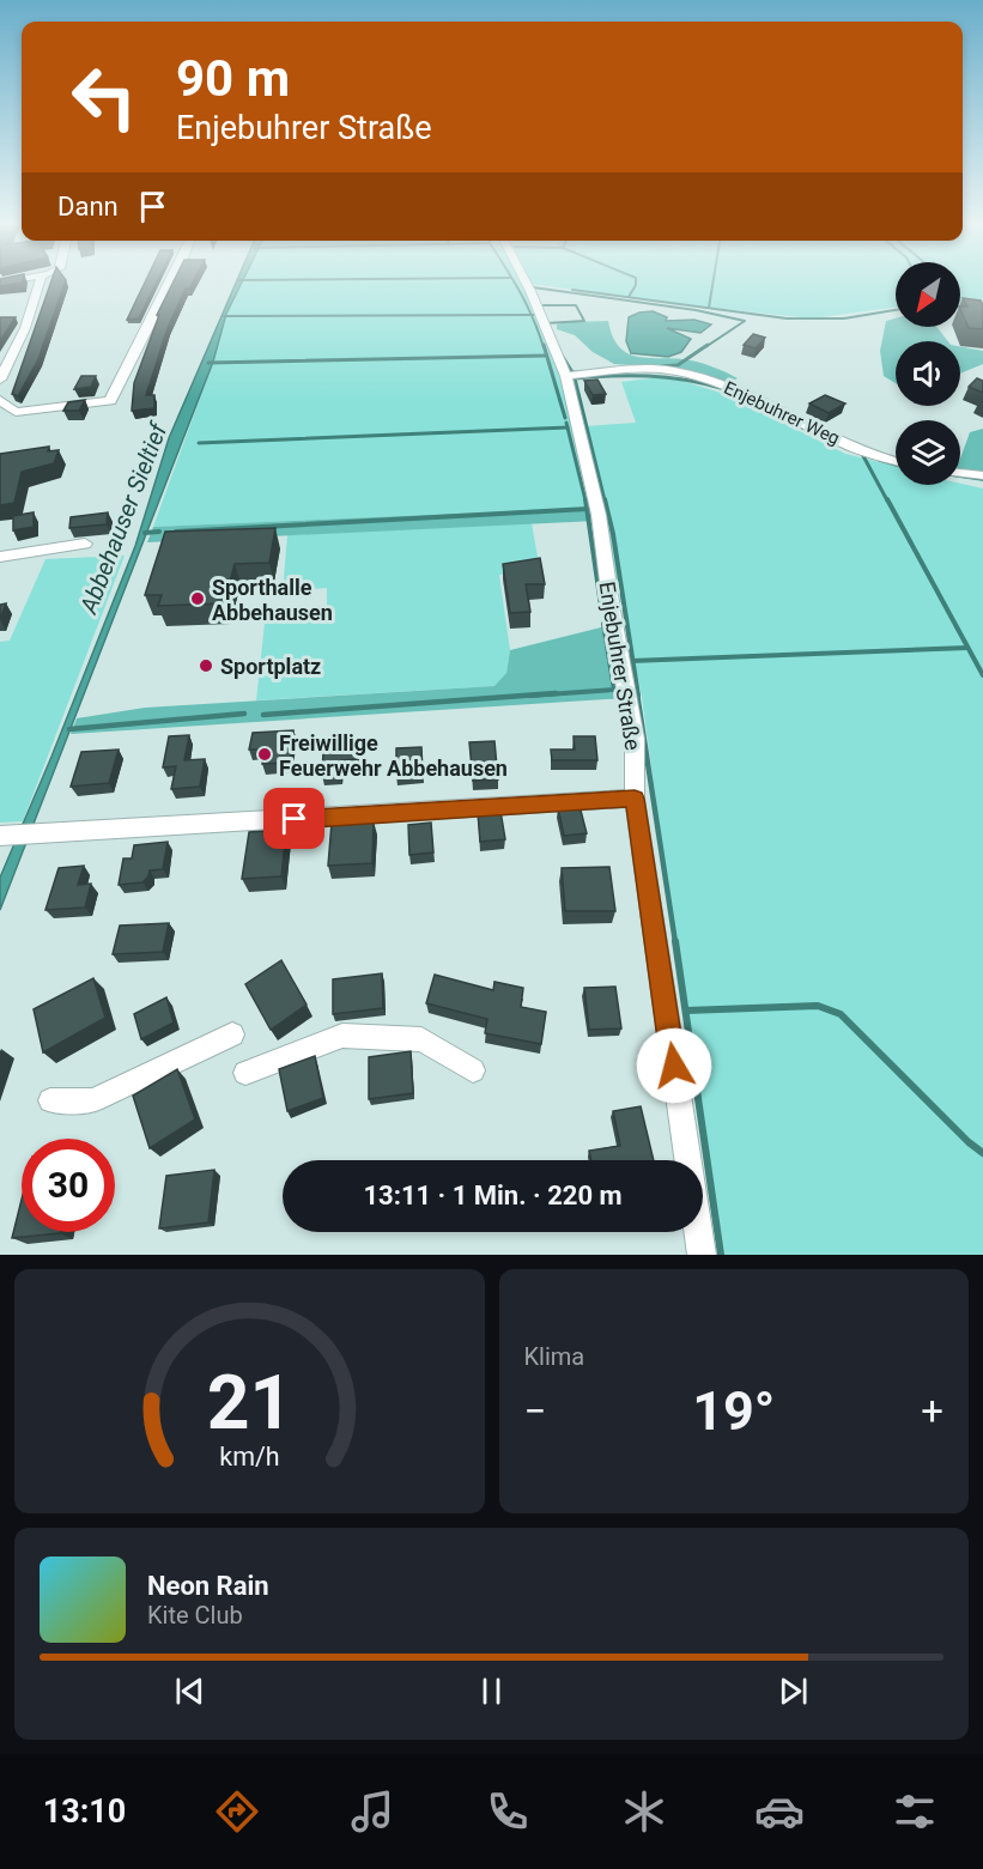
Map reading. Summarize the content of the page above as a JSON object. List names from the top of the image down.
{
  "streets": {
    "street": ["Enjebuhrer Weg", "Enjebuhrer Straße"]
  },
  "crossings": [
    ["Enjebuhrer Weg", "Enjebuhrer Straße"]
  ],
  "water": ["Abbehauser Sieltief"],
  "places": ["Sporthalle Abbehausen", "Sportplatz", "Freiwillige Feuerwehr Abbehausen"],
  "north": "bottom left",
  "page": {
    "turn": ["90 m", "Enjebuhrer Straße"],
    "then": "Dann",
    "limit": "30",
    "trip": "13:11 · 1 Min. · 220 m",
    "tile": "Klima",
    "heat": ["−", "19°", "+"],
    "song": ["Neon Rain", "Kite Club"],
    "tabs": "13:10",
    "gauge": ["21", "km/h"]
  }
}
